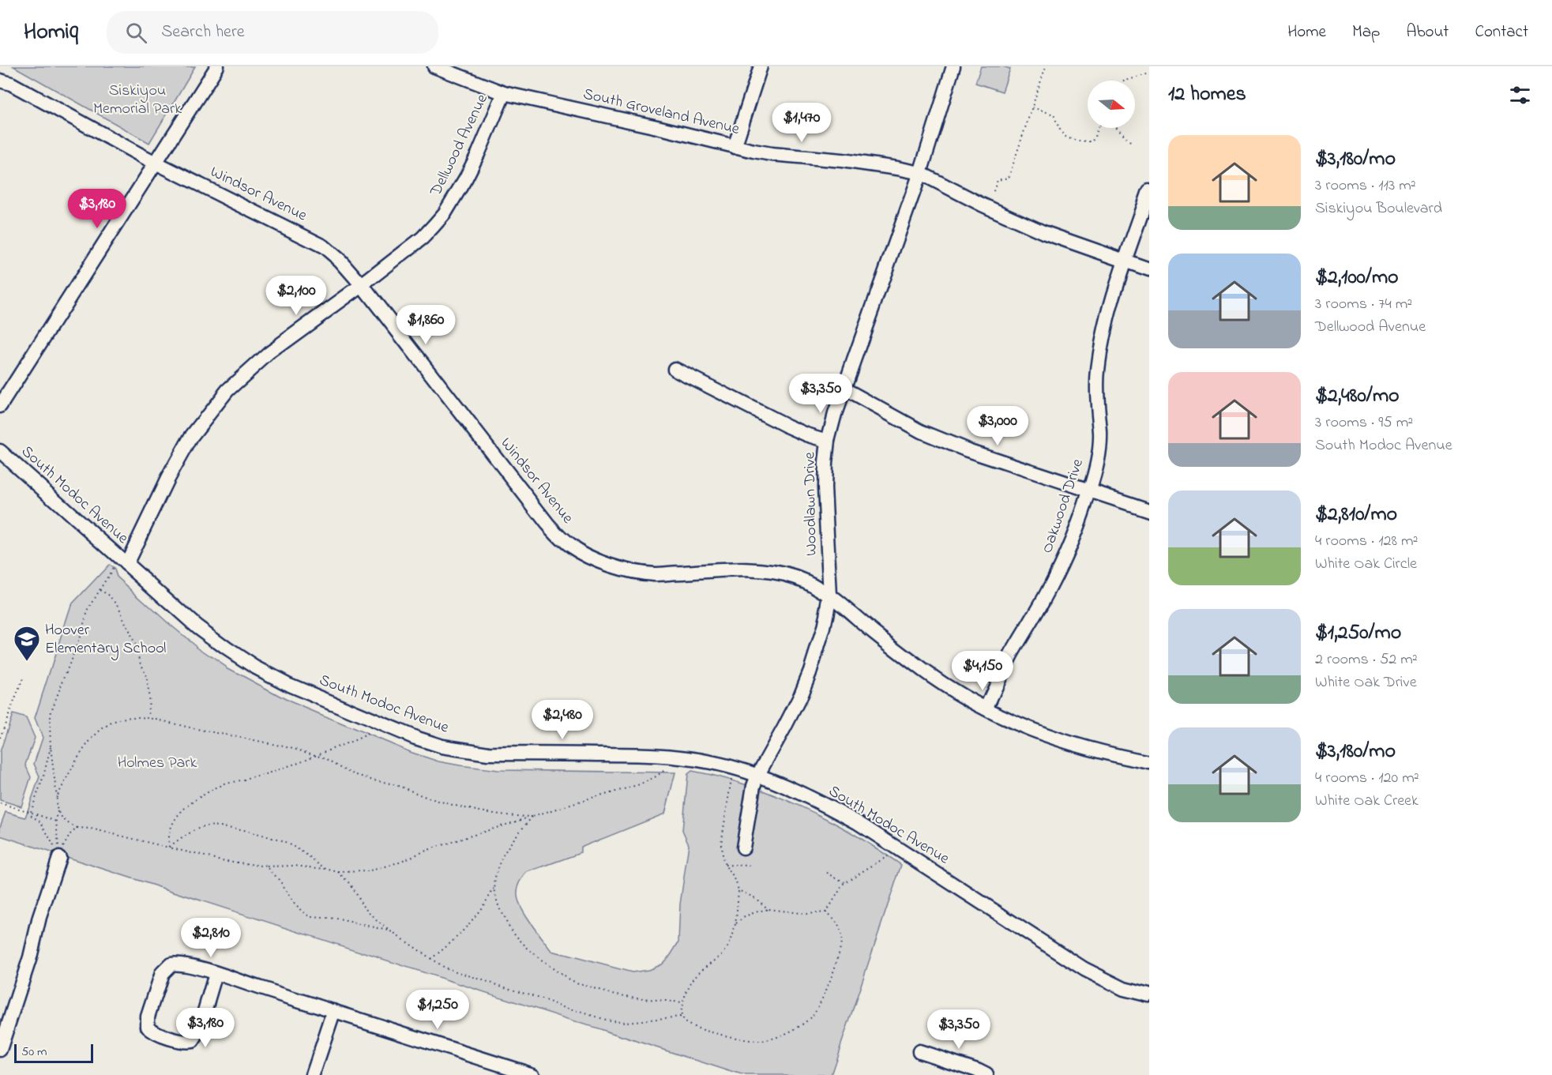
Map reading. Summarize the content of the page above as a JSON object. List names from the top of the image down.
{
  "streets": {
    "street": [
      "South Groveland Avenue",
      "Dellwood Avenue",
      "Windsor Avenue",
      "South Modoc Avenue",
      "Woodlawn Drive",
      "Oakwood Drive"
    ]
  },
  "crossings": [
    ["South Groveland Avenue", "Dellwood Avenue"],
    ["South Groveland Avenue", "Woodlawn Drive"],
    ["South Groveland Avenue", "Oakwood Drive"],
    ["Dellwood Avenue", "Windsor Avenue"],
    ["Dellwood Avenue", "South Modoc Avenue"],
    ["Windsor Avenue", "Woodlawn Drive"],
    ["Windsor Avenue", "Oakwood Drive"],
    ["South Modoc Avenue", "Woodlawn Drive"]
  ],
  "parks": ["Siskiyou Memorial Park", "Holmes Park"],
  "places": {
    "school or university": ["Hoover Elementary School"]
  },
  "scale_bar": "50 m",
  "north": "right",
  "page": {
    "header": "Homiq",
    "search": "Search here",
    "nav": [
      "Home",
      "Map",
      "About",
      "Contact"
    ],
    "heading": "12 homes",
    "price": [
      "$1,470",
      "$3,180",
      "$2,100",
      "$1,860",
      "$3,350",
      "$3,000",
      "$4,150",
      "$2,480",
      "$2,810",
      "$1,250",
      "$3,180",
      "$3,350"
    ],
    "list": [
      {
        "name": "$3,180/mo",
        "note": "3 rooms · 113 m² · Siskiyou Boulevard"
      },
      {
        "name": "$2,100/mo",
        "note": "3 rooms · 74 m² · Dellwood Avenue"
      },
      {
        "name": "$2,480/mo",
        "note": "3 rooms · 95 m² · South Modoc Avenue"
      },
      {
        "name": "$2,810/mo",
        "note": "4 rooms · 128 m² · White Oak Circle"
      },
      {
        "name": "$1,250/mo",
        "note": "2 rooms · 52 m² · White Oak Drive"
      },
      {
        "name": "$3,180/mo",
        "note": "4 rooms · 120 m² · White Oak Creek"
      }
    ],
    "scale": "50 m"
  }
}
